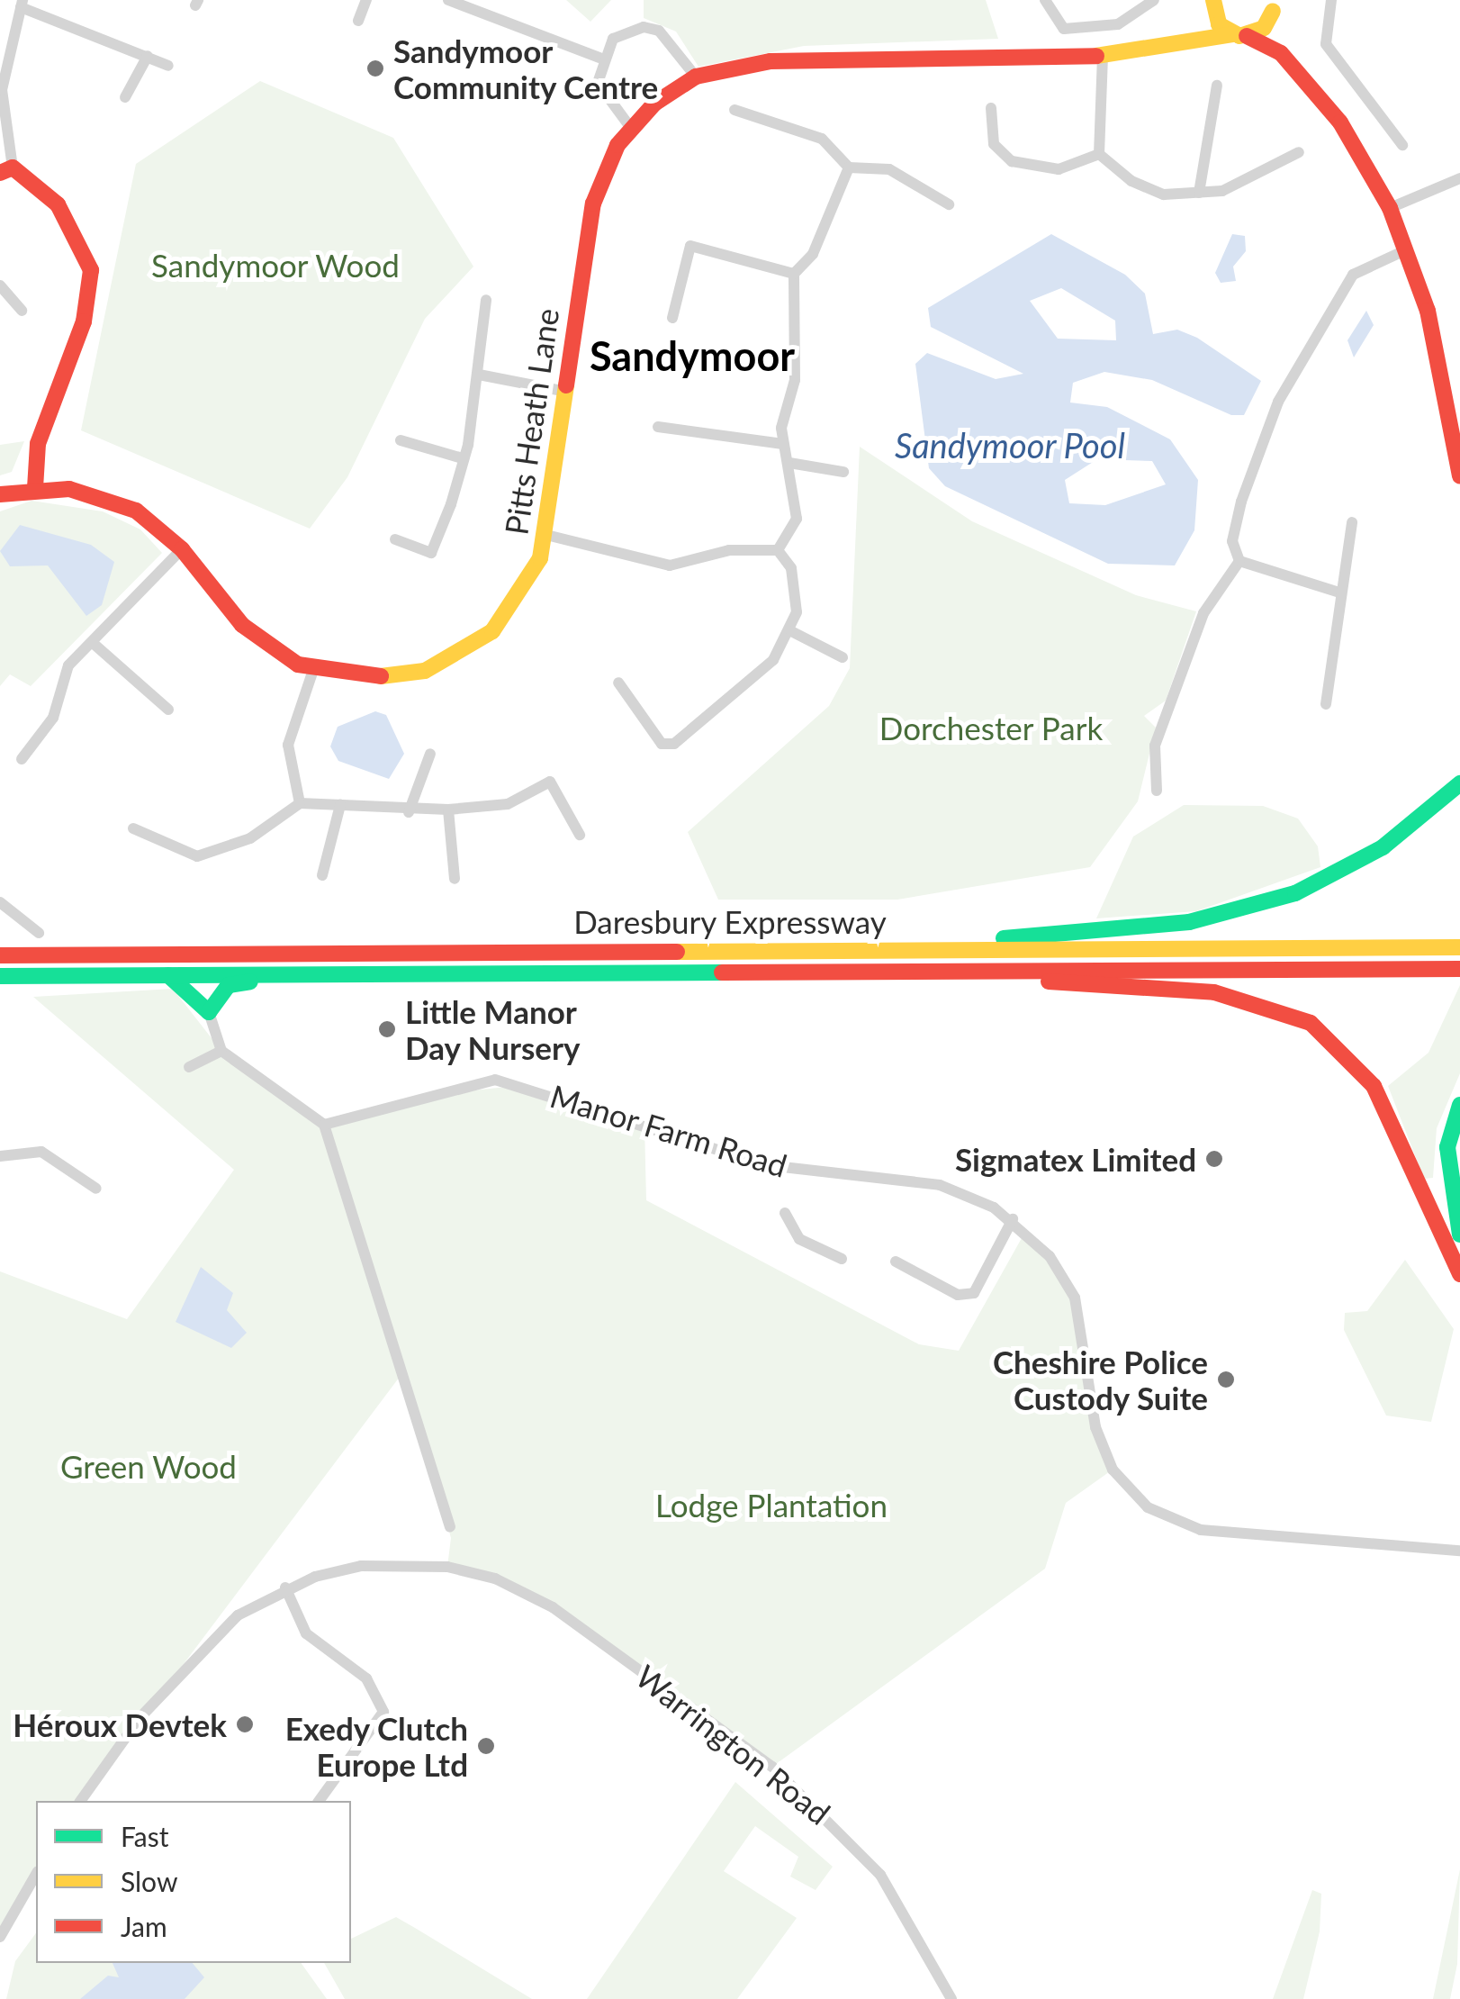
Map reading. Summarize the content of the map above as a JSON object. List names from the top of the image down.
{
  "streets": {
    "main road": ["Pitts Heath Lane", "Daresbury Expressway"],
    "street": ["Manor Farm Road", "Warrington Road"]
  },
  "districts": ["Sandymoor"],
  "water": ["Sandymoor Pool"],
  "parks": [
    "Sandymoor Wood",
    "Dorchester Park",
    "Green Wood",
    "Lodge Plantation"
  ],
  "places": [
    "Sandymoor Community Centre",
    "Little Manor Day Nursery",
    "Sigmatex Limited",
    "Cheshire Police Custody Suite",
    "Héroux Devtek",
    "Exedy Clutch Europe Ltd"
  ],
  "legend": ["Fast", "Slow", "Jam"]
}
